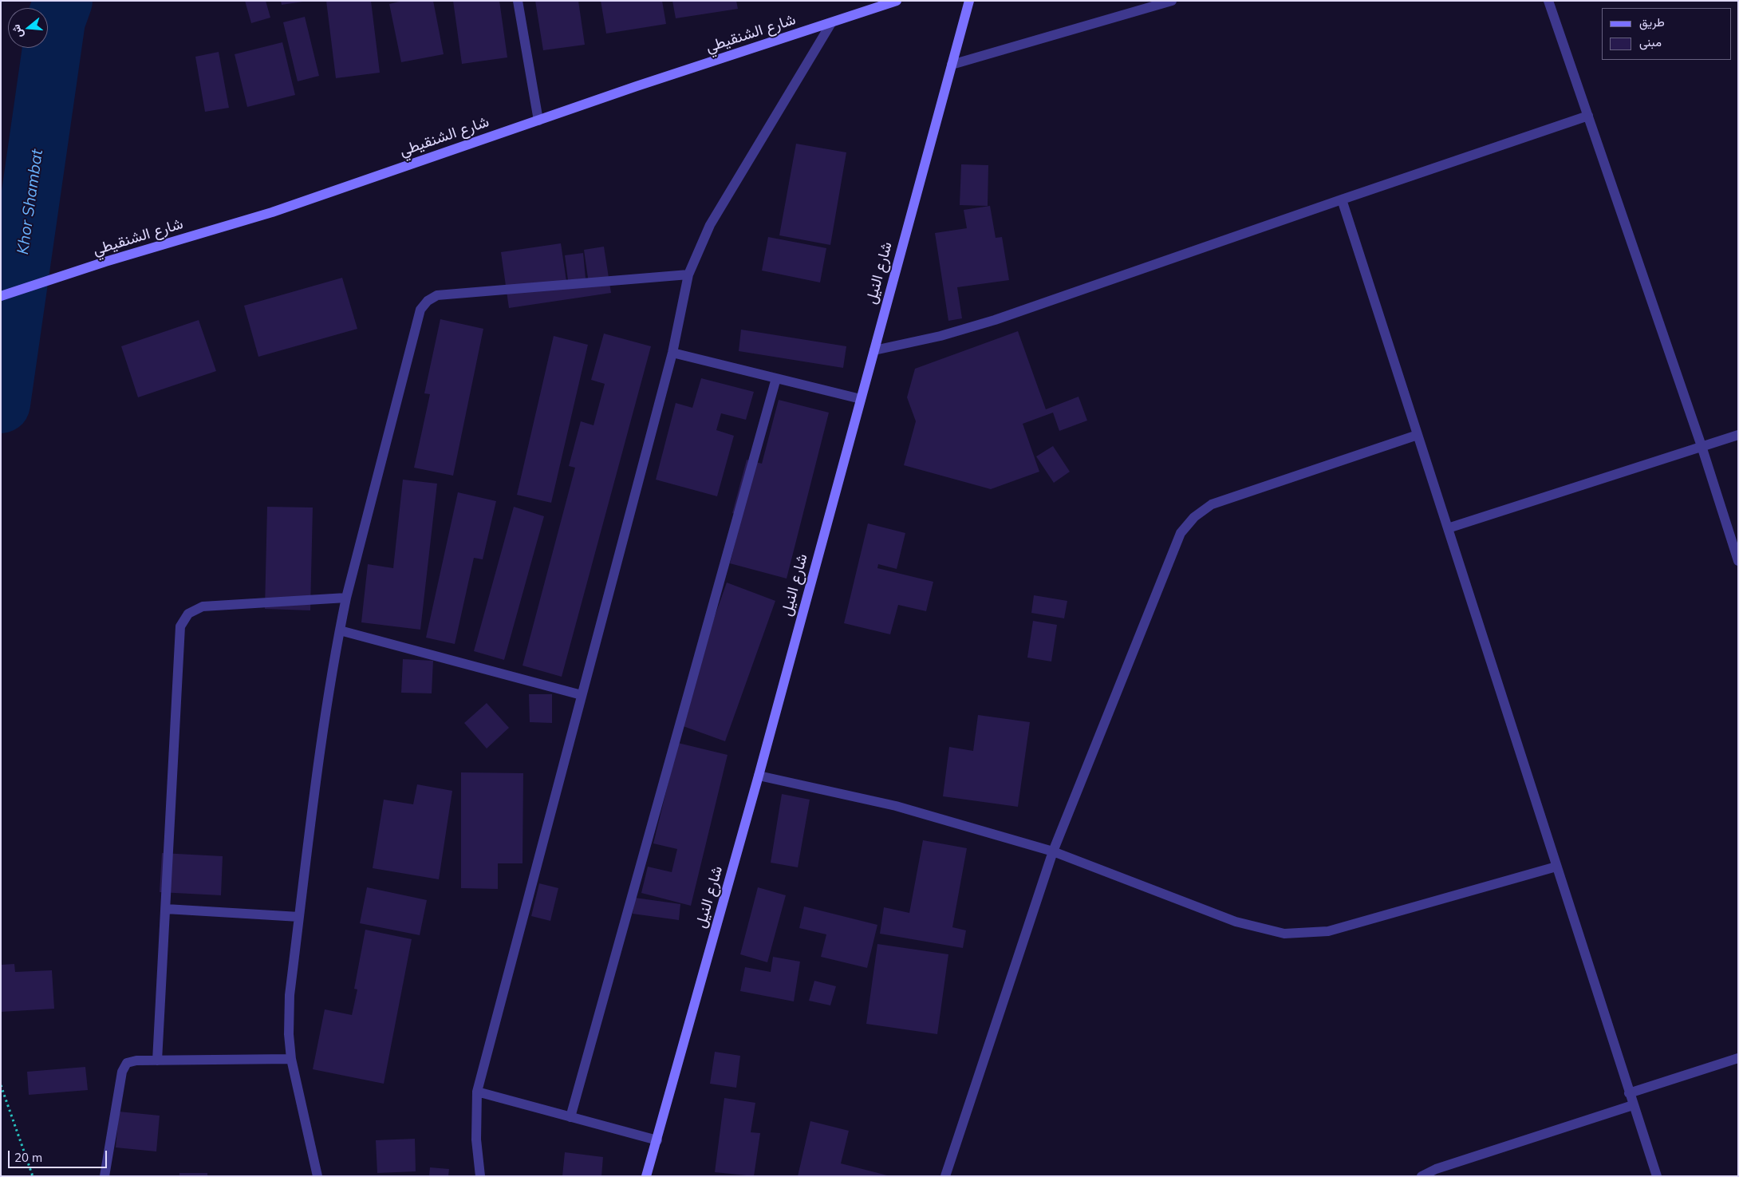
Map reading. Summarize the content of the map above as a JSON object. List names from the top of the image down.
{
  "streets": {
    "street": ["شارع الشنقيطي", "شارع النيل"]
  },
  "water": ["Khor Shambat"],
  "legend": ["طريق", "مبنى"],
  "scale_bar": "20 m",
  "north": "left"
}
